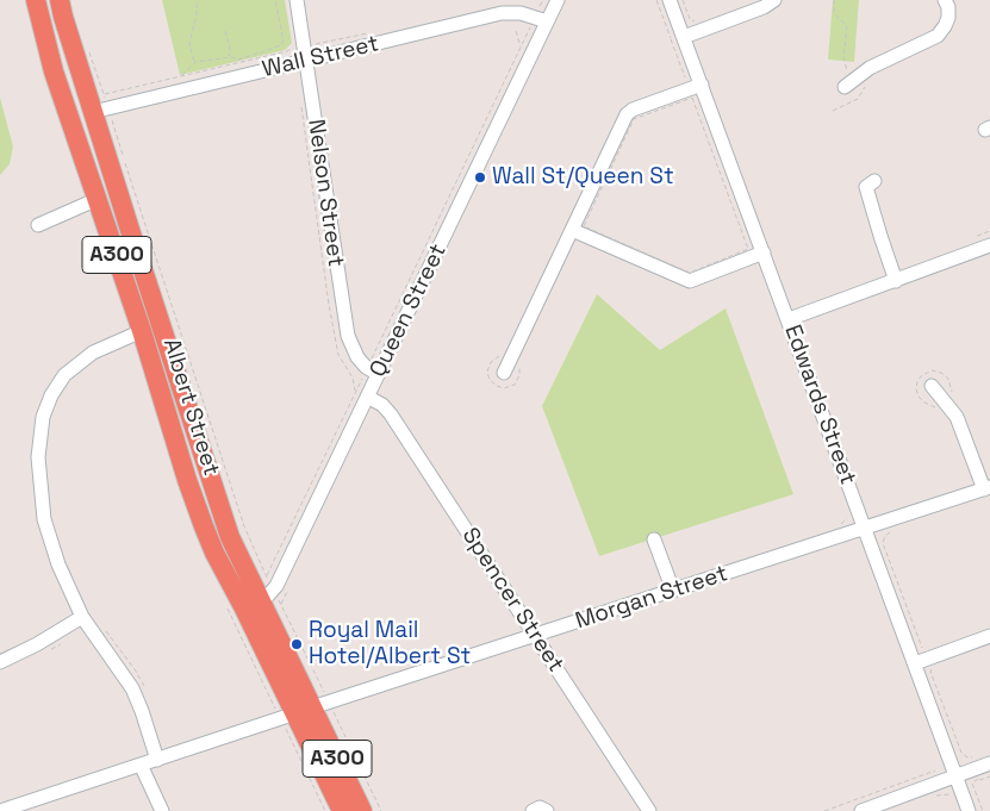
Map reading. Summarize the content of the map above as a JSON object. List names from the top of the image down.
{
  "streets": {
    "highway": ["A300", "Albert Street"],
    "street": [
      "Wall Street",
      "Nelson Street",
      "Queen Street",
      "Edwards Street",
      "Morgan Street",
      "Spencer Street"
    ]
  },
  "crossings": [
    ["Wall Street", "Nelson Street"],
    ["Wall Street", "Queen Street"],
    ["Wall Street", "Albert Street"],
    ["Nelson Street", "Queen Street"],
    ["Queen Street", "Albert Street"],
    ["Queen Street", "Spencer Street"],
    ["Edwards Street", "Morgan Street"],
    ["Albert Street", "Morgan Street"],
    ["Morgan Street", "Spencer Street"]
  ],
  "places": ["Wall St/Queen St", "Royal Mail Hotel/Albert St"]
}
